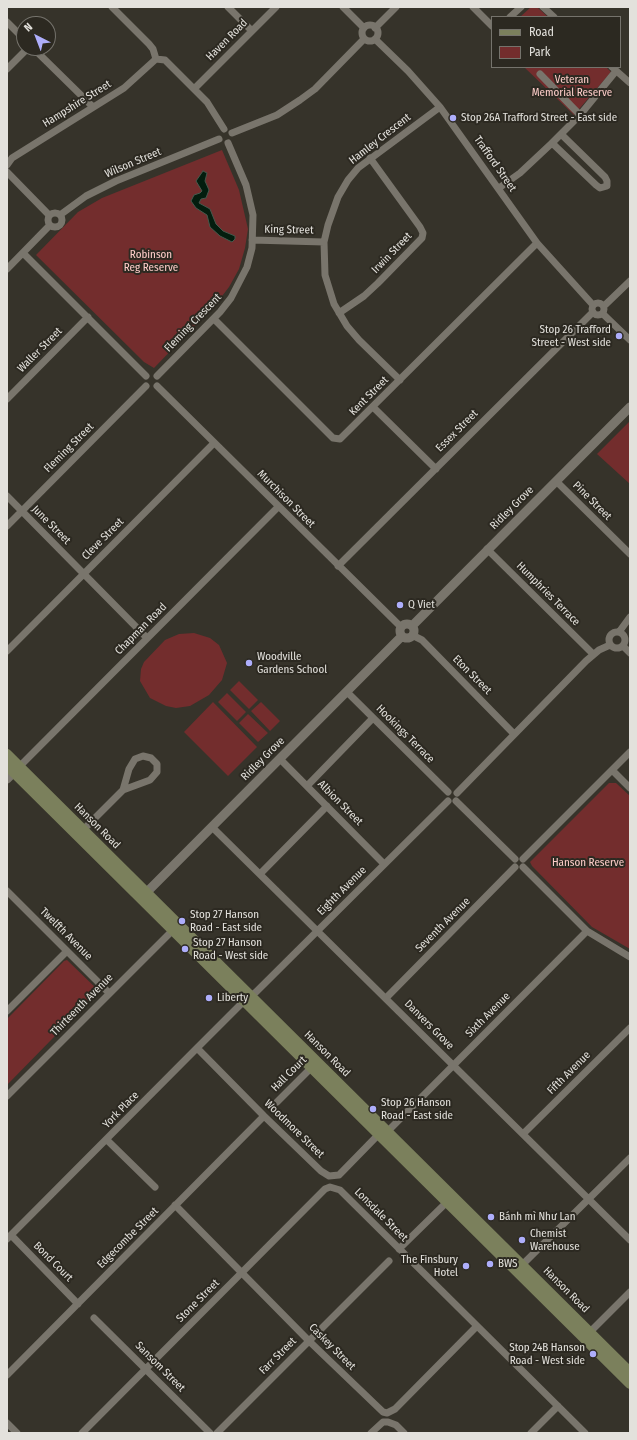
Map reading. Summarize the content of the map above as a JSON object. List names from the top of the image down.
{
  "streets": {
    "main road": ["Hanson Road"],
    "street": [
      "Haven Road",
      "Hampshire Street",
      "Hamley Crescent",
      "Wilson Street",
      "Trafford Street",
      "King Street",
      "Irwin Street",
      "Fleming Crescent",
      "Waller Street",
      "Kent Street",
      "Essex Street",
      "Fleming Street",
      "Murchison Street",
      "Pine Street",
      "Ridley Grove",
      "June Street",
      "Cleve Street",
      "Humphries Terrace",
      "Chapman Road",
      "Eton Street",
      "Hookings Terrace",
      "Albion Street",
      "Eighth Avenue",
      "Seventh Avenue",
      "Twelfth Avenue",
      "Thirteenth Avenue",
      "Sixth Avenue",
      "Danvers Grove",
      "Fifth Avenue",
      "Hall Court",
      "York Place",
      "Woodmore Street",
      "Lonsdale Street",
      "Edgecombe Street",
      "Bond Court",
      "Stone Street",
      "Caskey Street",
      "Farr Street",
      "Sansom Street"
    ]
  },
  "crossings": [
    ["Hamley Crescent", "Trafford Street"],
    ["Hamley Crescent", "King Street"],
    ["Hamley Crescent", "Irwin Street"],
    ["Hamley Crescent", "Kent Street"],
    ["Wilson Street", "Fleming Crescent"],
    ["Trafford Street", "Kent Street"],
    ["Trafford Street", "Essex Street"],
    ["King Street", "Fleming Crescent"],
    ["Fleming Crescent", "Kent Street"],
    ["Fleming Crescent", "Fleming Street"],
    ["Fleming Crescent", "Murchison Street"],
    ["Essex Street", "Murchison Street"],
    ["Fleming Street", "Murchison Street"],
    ["Fleming Street", "June Street"],
    ["Murchison Street", "Ridley Grove"],
    ["Murchison Street", "Cleve Street"],
    ["Murchison Street", "Chapman Road"],
    ["Pine Street", "Ridley Grove"],
    ["Ridley Grove", "Humphries Terrace"],
    ["Ridley Grove", "Eton Street"],
    ["Ridley Grove", "Hookings Terrace"],
    ["Ridley Grove", "Albion Street"],
    ["Ridley Grove", "Hanson Road"],
    ["Ridley Grove", "Danvers Grove"],
    ["June Street", "Cleve Street"],
    ["June Street", "Chapman Road"],
    ["Chapman Road", "Hanson Road"],
    ["Hookings Terrace", "Eighth Avenue"],
    ["Albion Street", "Eighth Avenue"],
    ["Hanson Road", "Eighth Avenue"],
    ["Hanson Road", "Thirteenth Avenue"],
    ["Hanson Road", "Sixth Avenue"],
    ["Hanson Road", "Hall Court"],
    ["Hanson Road", "York Place"],
    ["Hanson Road", "Woodmore Street"],
    ["Eighth Avenue", "Danvers Grove"],
    ["Eighth Avenue", "York Place"],
    ["Seventh Avenue", "Danvers Grove"],
    ["Twelfth Avenue", "Thirteenth Avenue"],
    ["Sixth Avenue", "Danvers Grove"],
    ["Sixth Avenue", "Woodmore Street"],
    ["Danvers Grove", "Fifth Avenue"],
    ["York Place", "Woodmore Street"],
    ["York Place", "Bond Court"],
    ["Woodmore Street", "Edgecombe Street"],
    ["Lonsdale Street", "Stone Street"],
    ["Lonsdale Street", "Caskey Street"],
    ["Edgecombe Street", "Bond Court"],
    ["Edgecombe Street", "Caskey Street"],
    ["Stone Street", "Caskey Street"],
    ["Stone Street", "Sansom Street"],
    ["Caskey Street", "Farr Street"]
  ],
  "parks": ["Veteran Memorial Reserve", "Robinson Reg Reserve", "Hanson Reserve"],
  "places": [
    "Stop 26A Trafford Street - East side",
    "Stop 26 Trafford Street - West side",
    "Q Viet",
    "Woodville Gardens School",
    "Stop 27 Hanson Road - East side",
    "Stop 27 Hanson Road - West side",
    "Liberty",
    "Stop 26 Hanson Road - East side",
    "Bánh mì Như Lan",
    "Chemist Warehouse",
    "BWS",
    "The Finsbury Hotel",
    "Stop 24B Hanson Road - West side"
  ],
  "legend": ["Road", "Park"],
  "north": "top left"
}
